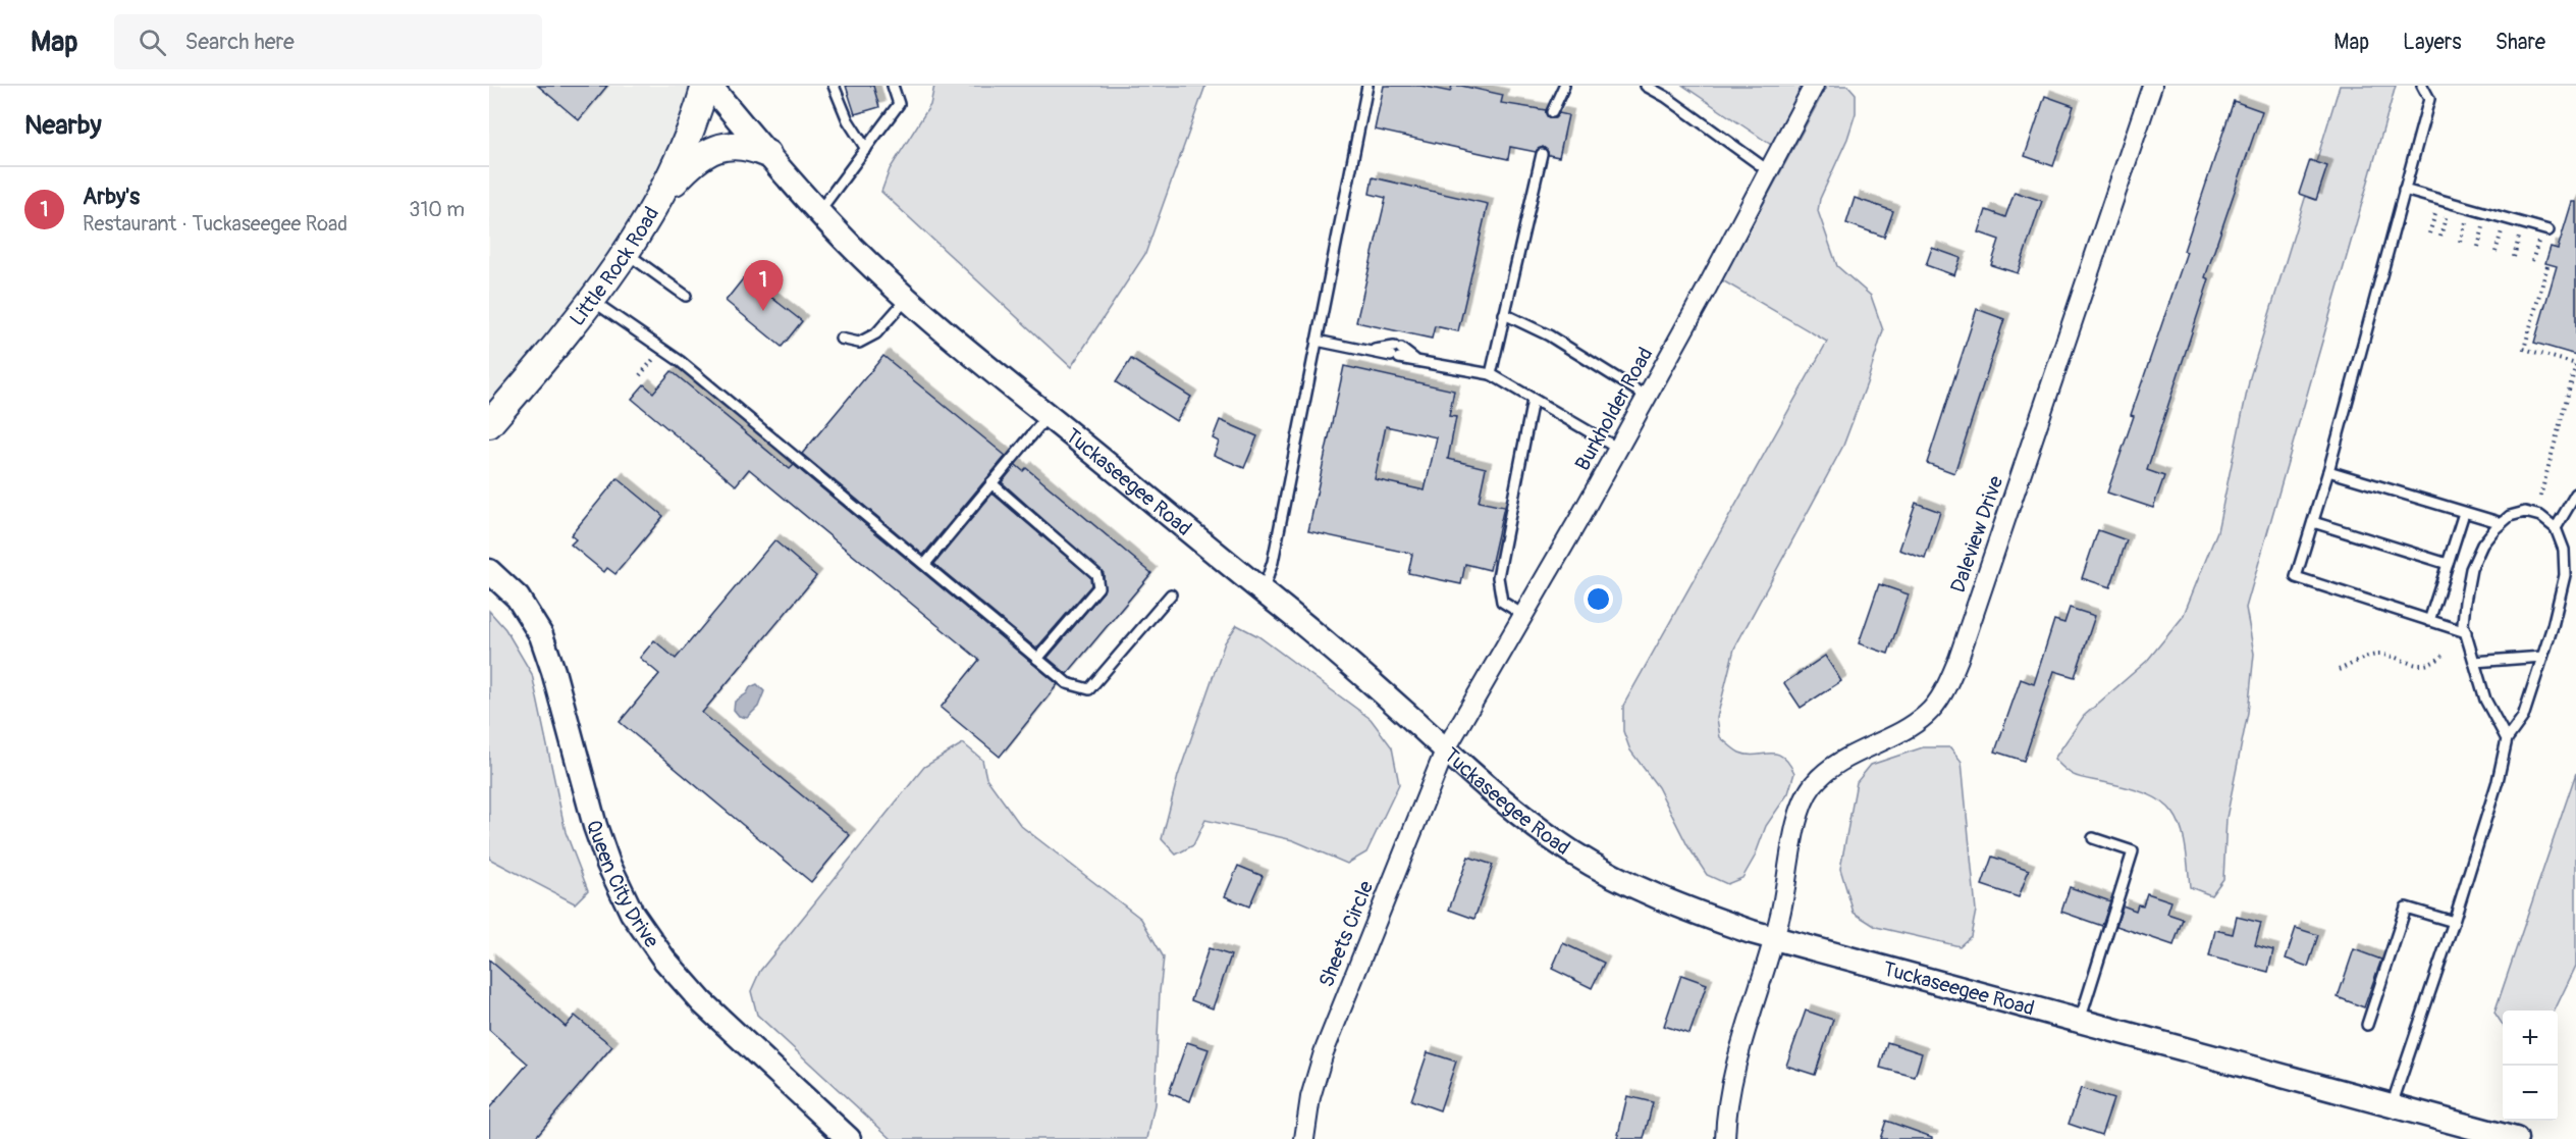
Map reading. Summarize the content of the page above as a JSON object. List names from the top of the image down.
{
  "streets": {
    "main road": ["Little Rock Road"],
    "street": [
      "Burkholder Road",
      "Tuckaseegee Road",
      "Daleview Drive",
      "Queen City Drive",
      "Sheets Circle"
    ]
  },
  "crossings": [
    ["Little Rock Road", "Tuckaseegee Road"],
    ["Burkholder Road", "Tuckaseegee Road"],
    ["Burkholder Road", "Sheets Circle"],
    ["Tuckaseegee Road", "Daleview Drive"],
    ["Tuckaseegee Road", "Sheets Circle"]
  ],
  "page": {
    "header": "Map",
    "search": "Search here",
    "nav": ["Map", "Layers", "Share"],
    "heading": "Nearby",
    "list": [
      {
        "mark": "1",
        "name": "Arby's",
        "note": "Restaurant · Tuckaseegee Road",
        "value": "310 m"
      }
    ],
    "pins": "1",
    "map_buttons": ["+", "−"]
  }
}
